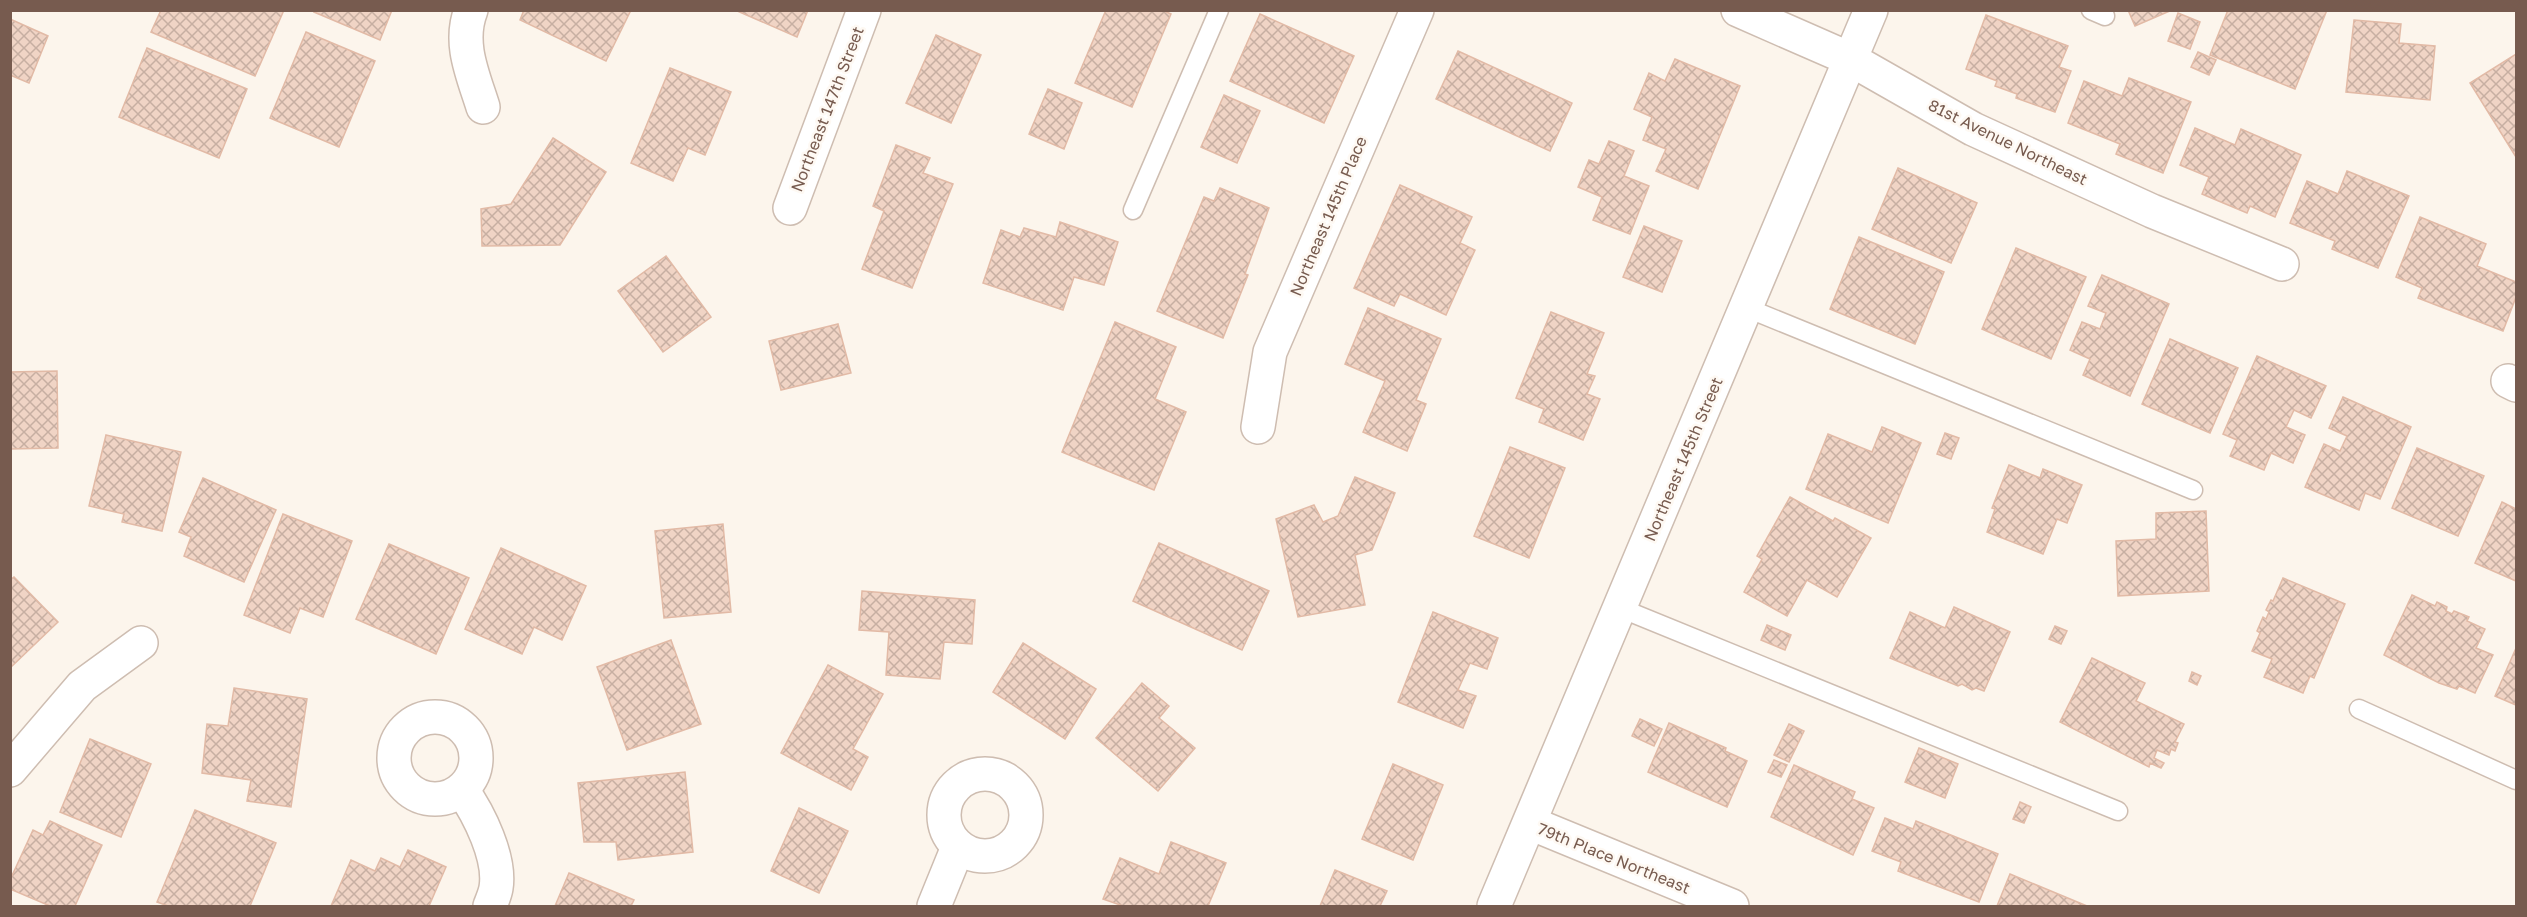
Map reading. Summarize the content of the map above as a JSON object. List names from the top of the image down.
{
  "streets": {
    "street": [
      "Northeast 147th Street",
      "81st Avenue Northeast",
      "Northeast 145th Place",
      "Northeast 145th Street",
      "79th Place Northeast"
    ]
  },
  "crossings": [
    ["81st Avenue Northeast", "Northeast 145th Street"],
    ["Northeast 145th Street", "79th Place Northeast"]
  ]
}
